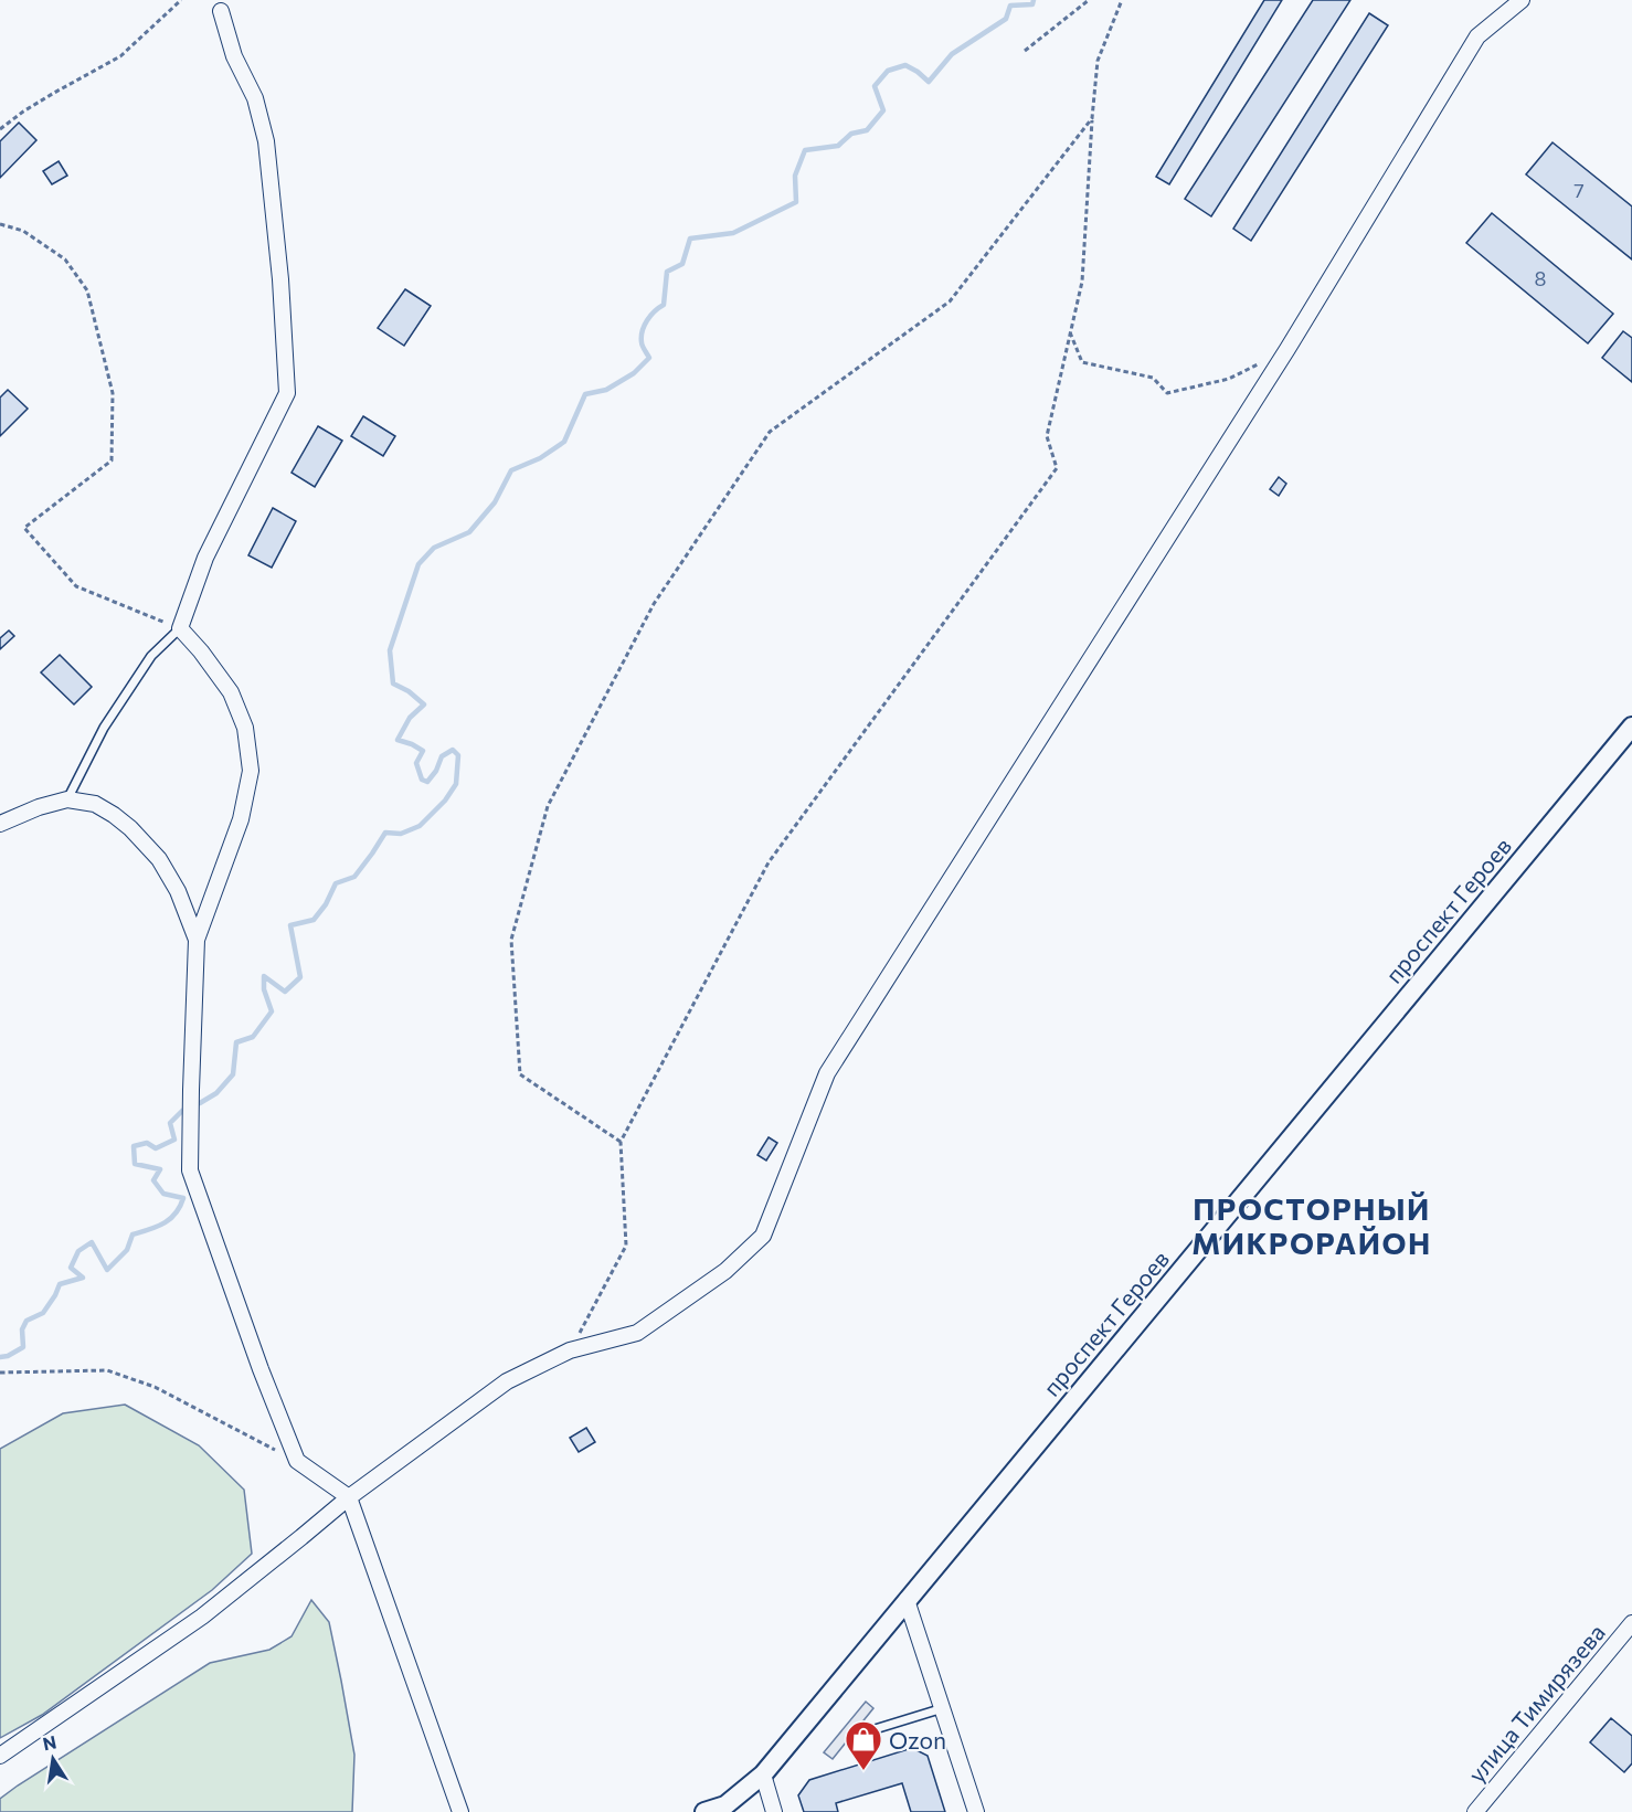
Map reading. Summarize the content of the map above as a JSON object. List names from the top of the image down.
{
  "streets": {
    "street": ["проспект Героев", "улица Тимирязева"]
  },
  "districts": ["ПРОСТОРНЫЙ МИКРОРАЙОН"],
  "places": {
    "shop": ["Ozon"]
  },
  "house_numbers": ["7", "8"],
  "north": "top"
}
